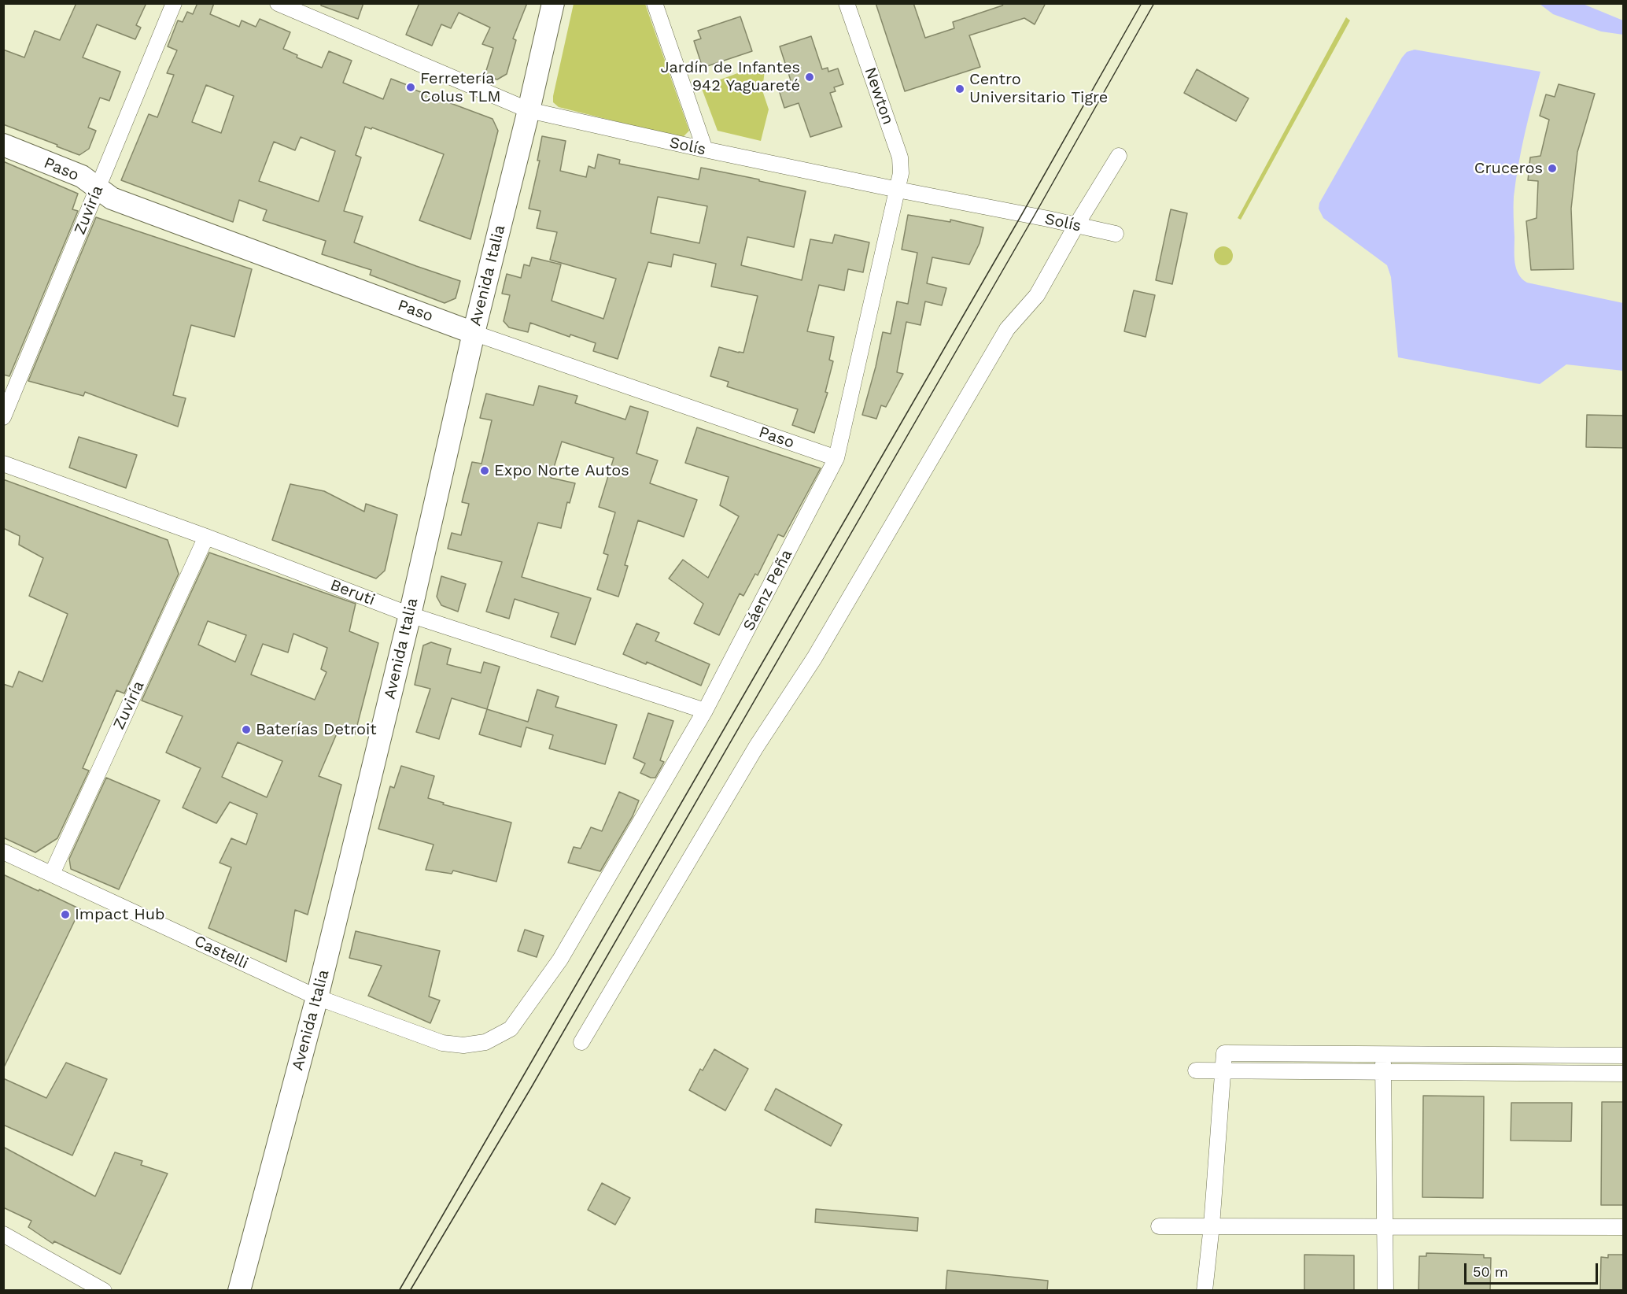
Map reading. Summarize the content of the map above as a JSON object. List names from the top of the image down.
{
  "streets": {
    "street": [
      "Newton",
      "Solís",
      "Paso",
      "Zuviría",
      "Avenida Italia",
      "Sáenz Peña",
      "Beruti",
      "Castelli"
    ]
  },
  "crossings": [
    ["Newton", "Solís"],
    ["Newton", "Sáenz Peña"],
    ["Solís", "Avenida Italia"],
    ["Solís", "Sáenz Peña"],
    ["Paso", "Zuviría"],
    ["Paso", "Avenida Italia"],
    ["Paso", "Sáenz Peña"],
    ["Zuviría", "Beruti"],
    ["Zuviría", "Castelli"],
    ["Avenida Italia", "Beruti"],
    ["Avenida Italia", "Castelli"],
    ["Sáenz Peña", "Beruti"],
    ["Sáenz Peña", "Castelli"]
  ],
  "places": [
    "Jardín de Infantes 942 Yaguareté",
    "Ferretería Colus TLM",
    "Centro Universitario Tigre",
    "Cruceros",
    "Expo Norte Autos",
    "Baterías Detroit",
    "Impact Hub"
  ],
  "scale_bar": "50 m"
}
